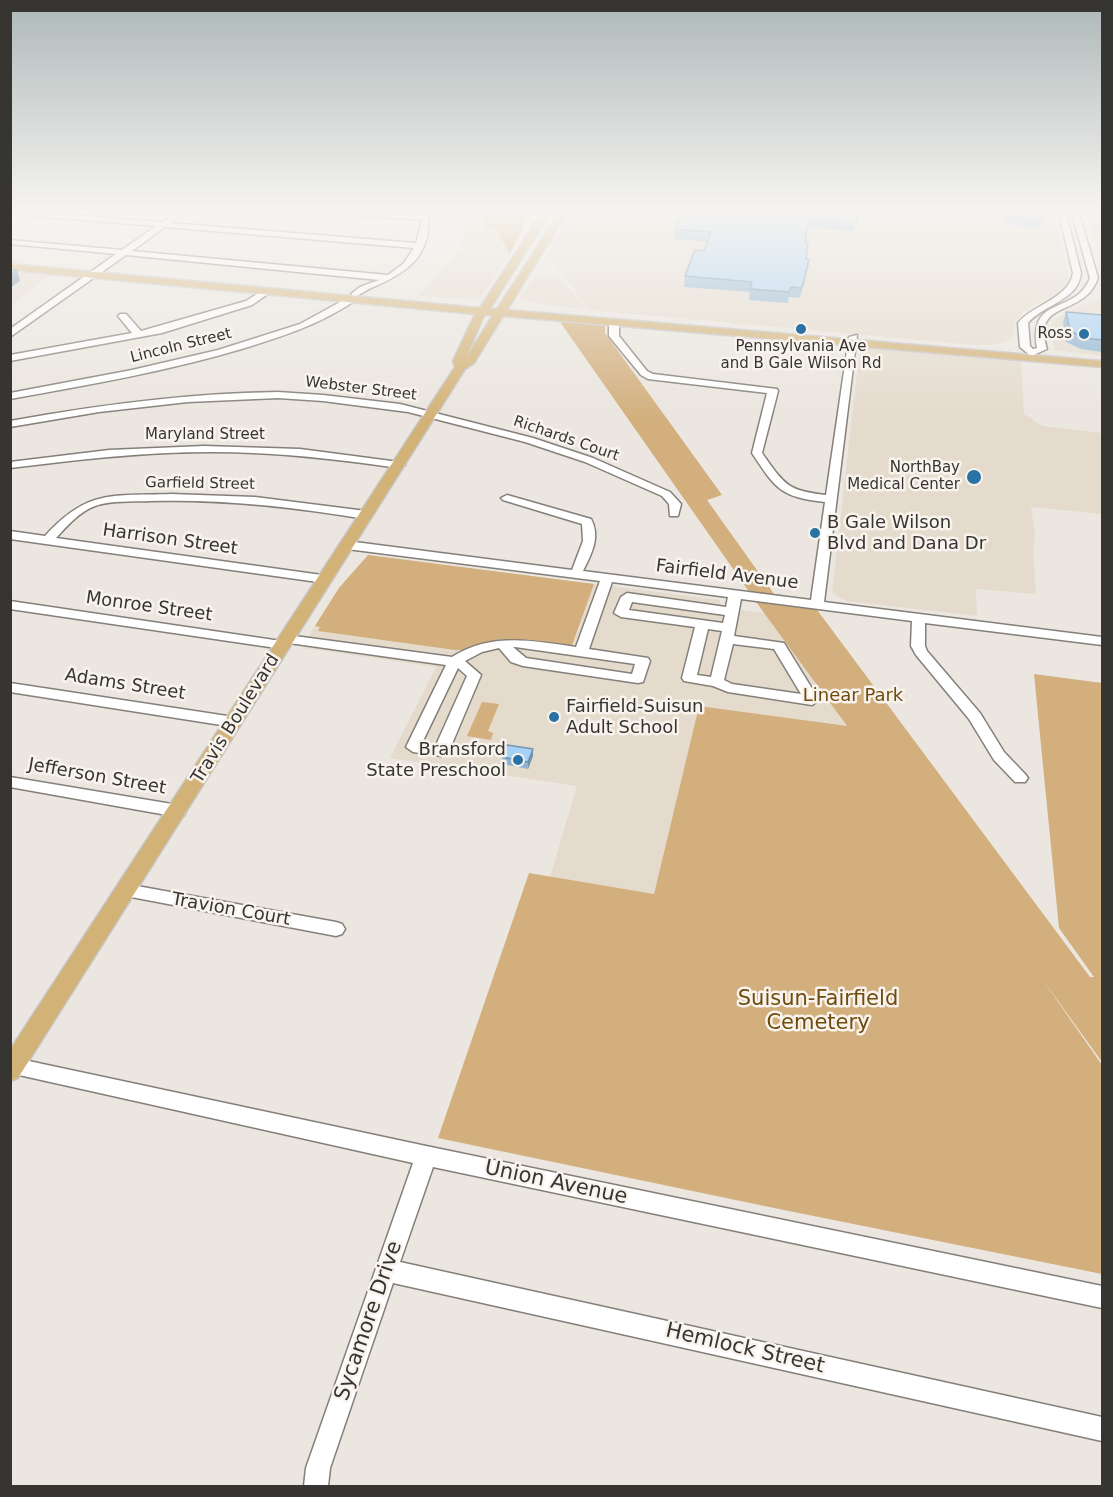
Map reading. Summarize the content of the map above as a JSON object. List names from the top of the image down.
{
  "streets": {
    "main road": ["Travis Boulevard"],
    "street": [
      "Lincoln Street",
      "Webster Street",
      "Maryland Street",
      "Richards Court",
      "Garfield Street",
      "Harrison Street",
      "Fairfield Avenue",
      "Monroe Street",
      "Adams Street",
      "Jefferson Street",
      "Travion Court",
      "Union Avenue",
      "Sycamore Drive",
      "Hemlock Street"
    ]
  },
  "crossings": [
    ["Webster Street", "Richards Court"],
    ["Webster Street", "Travis Boulevard"],
    ["Maryland Street", "Travis Boulevard"],
    ["Richards Court", "Travis Boulevard"],
    ["Garfield Street", "Harrison Street"],
    ["Garfield Street", "Travis Boulevard"],
    ["Harrison Street", "Travis Boulevard"],
    ["Fairfield Avenue", "Travis Boulevard"],
    ["Monroe Street", "Travis Boulevard"],
    ["Adams Street", "Travis Boulevard"],
    ["Travis Boulevard", "Jefferson Street"],
    ["Travis Boulevard", "Travion Court"],
    ["Travis Boulevard", "Union Avenue"],
    ["Union Avenue", "Sycamore Drive"],
    ["Sycamore Drive", "Hemlock Street"]
  ],
  "parks": ["Linear Park", "Suisun-Fairfield Cemetery"],
  "places": [
    "Pennsylvania Ave and B Gale Wilson Rd",
    "Ross",
    "NorthBay Medical Center",
    "B Gale Wilson Blvd and Dana Dr",
    "Fairfield-Suisun Adult School",
    "Bransford State Preschool"
  ]
}
